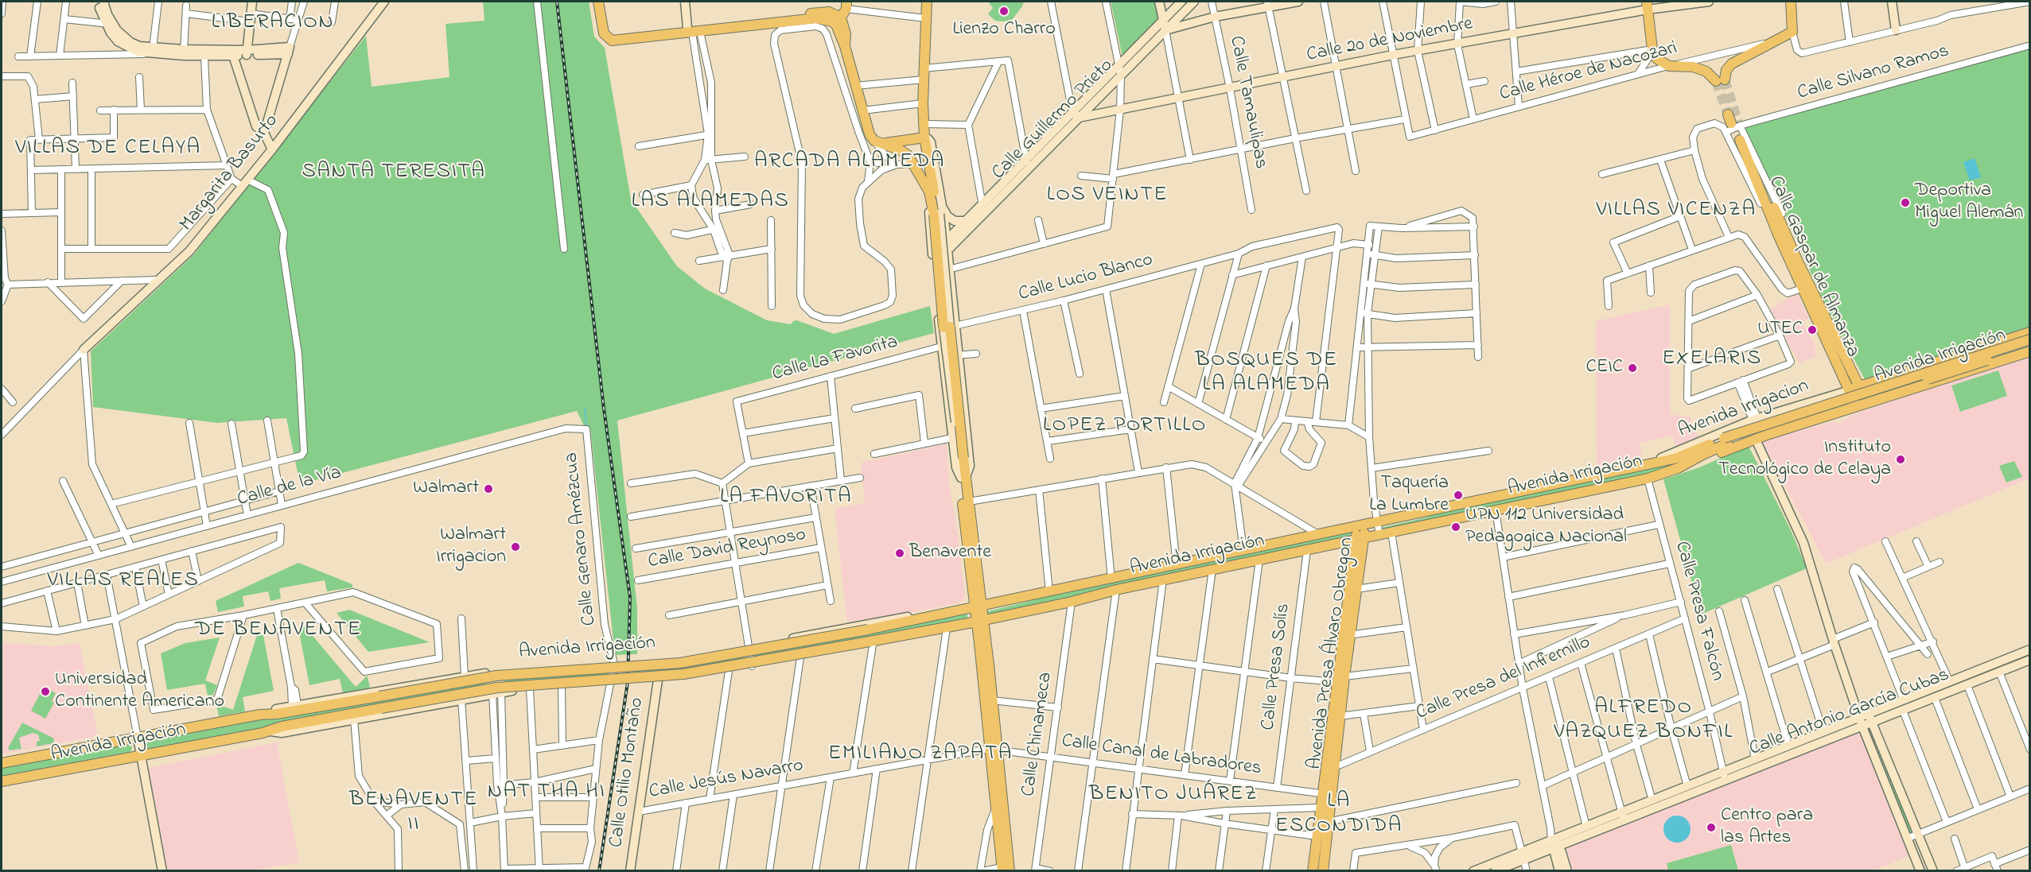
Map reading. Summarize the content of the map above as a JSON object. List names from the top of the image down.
{
  "streets": {
    "main road": [
      "Calle Gaspar de Almanza",
      "Avenida Irrigación",
      "Avenida Irrigacion",
      "Avenida Presa Álvaro Obregon"
    ],
    "street": [
      "Calle 20 de Noviembre",
      "Calle Héroe de Nacozari",
      "Calle Silvano Ramos",
      "Calle Tamaulipas",
      "Calle Guillermo Prieto",
      "Margarita Basurto",
      "Calle Lucio Blanco",
      "Calle La Favorita",
      "Calle de la Vía",
      "Calle Genaro Amézcua",
      "Calle David Reynoso",
      "Calle Presa Falcón",
      "Calle Presa Solís",
      "Calle Presa del Infiernillo",
      "Calle Antonio García Cubas",
      "Calle Chinameca",
      "Calle Canal de Labradores",
      "Calle Otilio Montaño",
      "Calle Jesús Navarro"
    ]
  },
  "crossings": [
    ["Calle 20 de Noviembre", "Calle Tamaulipas"],
    ["Calle 20 de Noviembre", "Calle Guillermo Prieto"],
    ["Calle Gaspar de Almanza", "Avenida Irrigacion"],
    ["Avenida Irrigación", "Avenida Irrigacion"],
    ["Avenida Irrigación", "Calle Genaro Amézcua"],
    ["Avenida Irrigación", "Calle Presa Falcón"],
    ["Avenida Irrigación", "Avenida Presa Álvaro Obregon"],
    ["Avenida Irrigación", "Calle Presa Solís"],
    ["Avenida Irrigación", "Calle Chinameca"],
    ["Avenida Irrigación", "Calle Otilio Montaño"],
    ["Calle de la Vía", "Calle Genaro Amézcua"],
    ["Calle Presa Falcón", "Calle Presa del Infiernillo"],
    ["Calle Presa Falcón", "Calle Antonio García Cubas"],
    ["Avenida Presa Álvaro Obregon", "Calle Presa del Infiernillo"],
    ["Avenida Presa Álvaro Obregon", "Calle Canal de Labradores"],
    ["Calle Presa Solís", "Calle Canal de Labradores"],
    ["Calle Chinameca", "Calle Canal de Labradores"],
    ["Calle Canal de Labradores", "Calle Jesús Navarro"],
    ["Calle Otilio Montaño", "Calle Jesús Navarro"]
  ],
  "districts": [
    "LIBERACION",
    "VILLAS DE CELAYA",
    "ARCADA ALAMEDA",
    "SANTA TERESITA",
    "LOS VEINTE",
    "LAS ALAMEDAS",
    "VILLAS VICENZA",
    "EXELARIS",
    "BOSQUES DE LA ALAMEDA",
    "LOPEZ PORTILLO",
    "LA FAVORITA",
    "VILLAS REALES",
    "DE BENAVENTE",
    "ALFREDO VAZQUEZ BONFIL",
    "EMILIANO ZAPATA",
    "NAT THA HI",
    "BENITO JUÁREZ",
    "BENAVENTE II",
    "LA ESCONDIDA"
  ],
  "places": [
    "Lienzo Charro",
    "Deportiva Miguel Alemán",
    "UTEC",
    "CEIC",
    "Instituto Tecnológico de Celaya",
    "Walmart",
    "Taquería La Lumbre",
    "UPN 112 Universidad Pedagogica Nacional",
    "Walmart Irrigacion",
    "Benavente",
    "Universidad Continente Americano",
    "Centro para las Artes"
  ]
}
